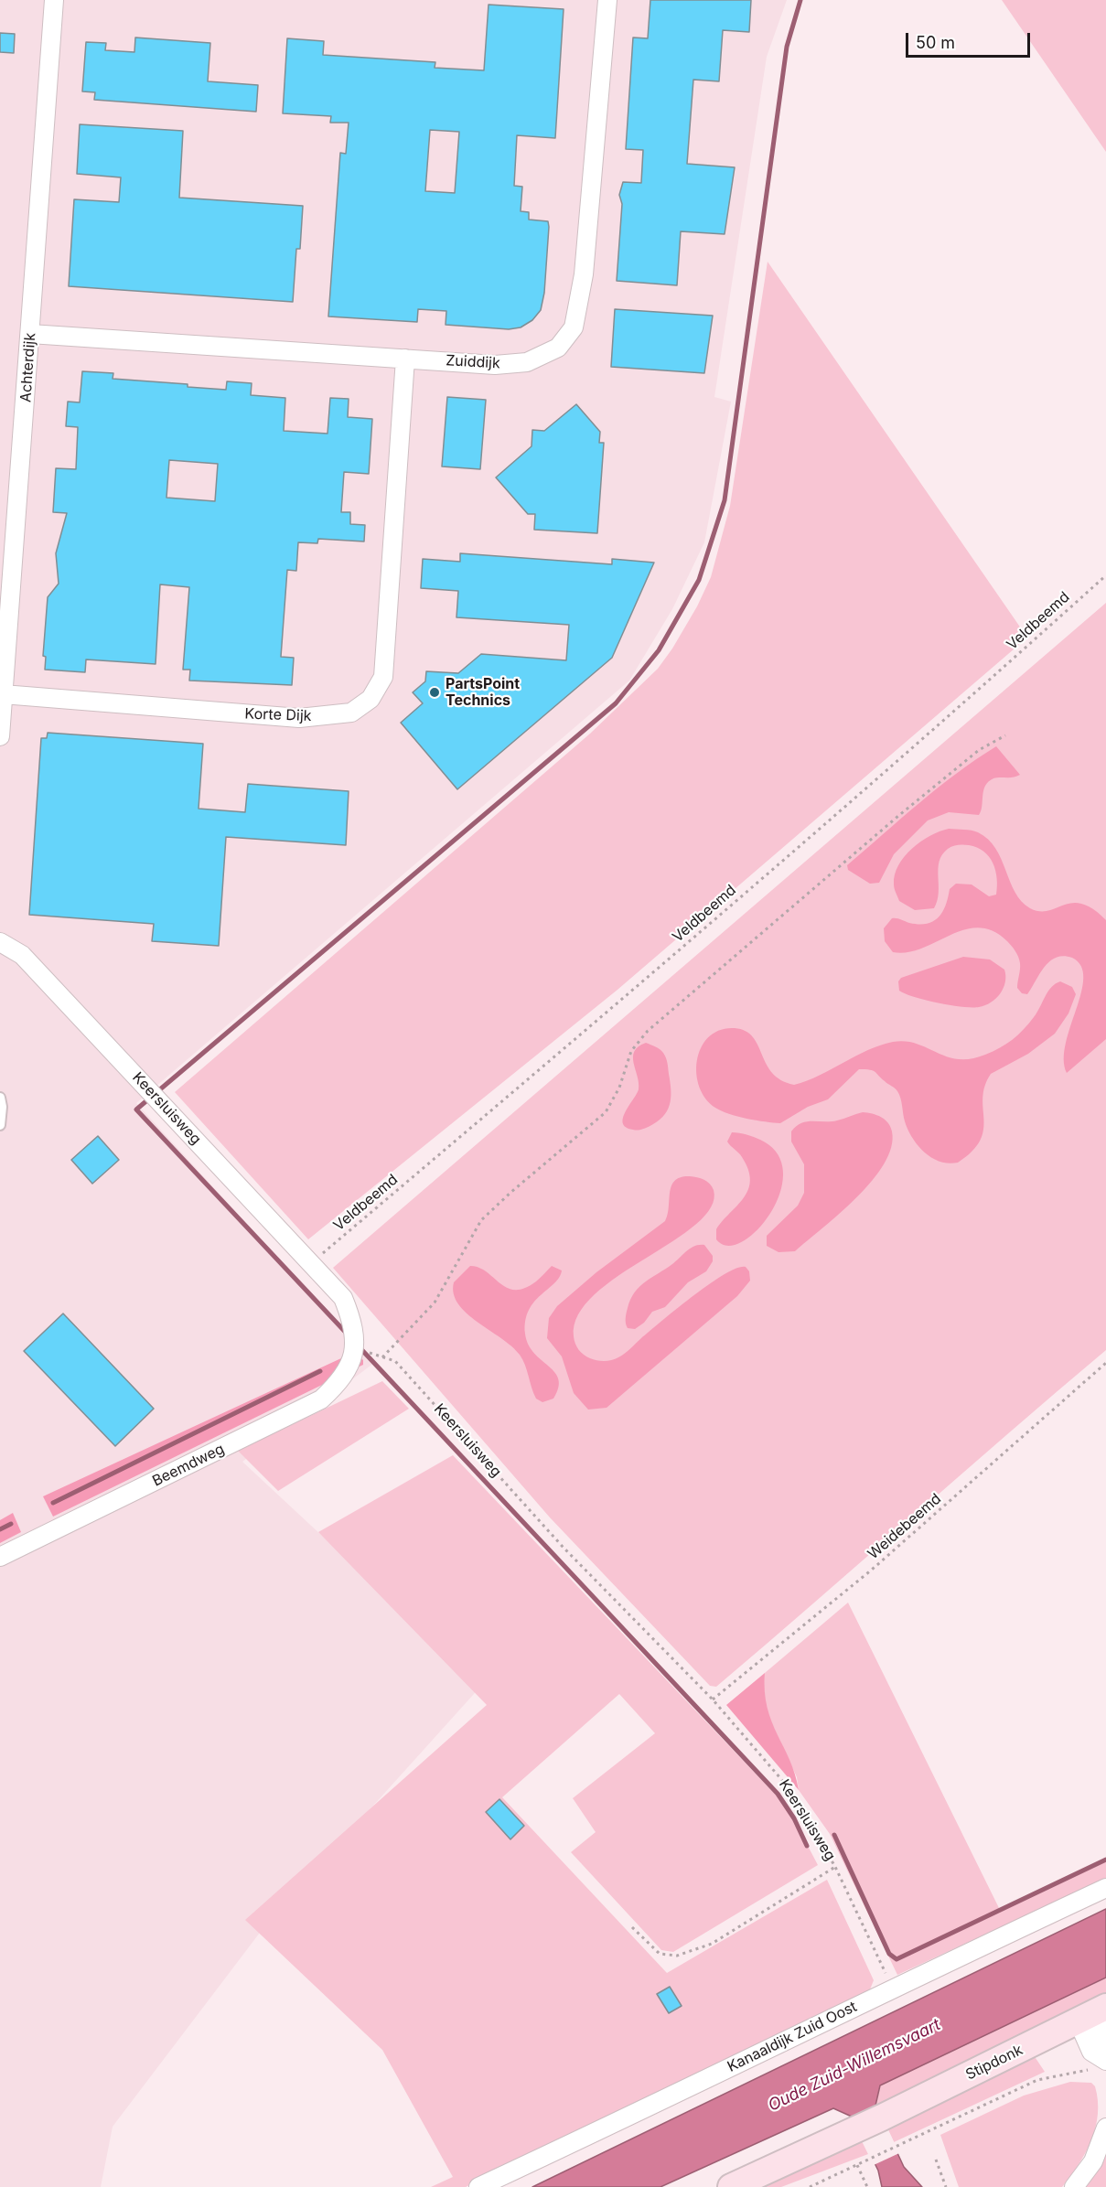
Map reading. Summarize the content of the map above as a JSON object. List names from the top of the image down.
{
  "streets": {
    "main road": ["Stipdonk"],
    "street": [
      "Zuiddijk",
      "Achterdijk",
      "Korte Dijk",
      "Keersluisweg",
      "Beemdweg",
      "Kanaaldijk Zuid Oost"
    ],
    "path": ["Veldbeemd", "Weidebeemd"]
  },
  "crossings": [
    ["Zuiddijk", "Achterdijk"],
    ["Zuiddijk", "Korte Dijk"],
    ["Achterdijk", "Korte Dijk"],
    ["Veldbeemd", "Keersluisweg"],
    ["Keersluisweg", "Beemdweg"],
    ["Keersluisweg", "Weidebeemd"],
    ["Keersluisweg", "Kanaaldijk Zuid Oost"]
  ],
  "water": ["Oude Zuid-Willemsvaart"],
  "places": ["PartsPoint Technics"],
  "scale_bar": "50 m"
}
